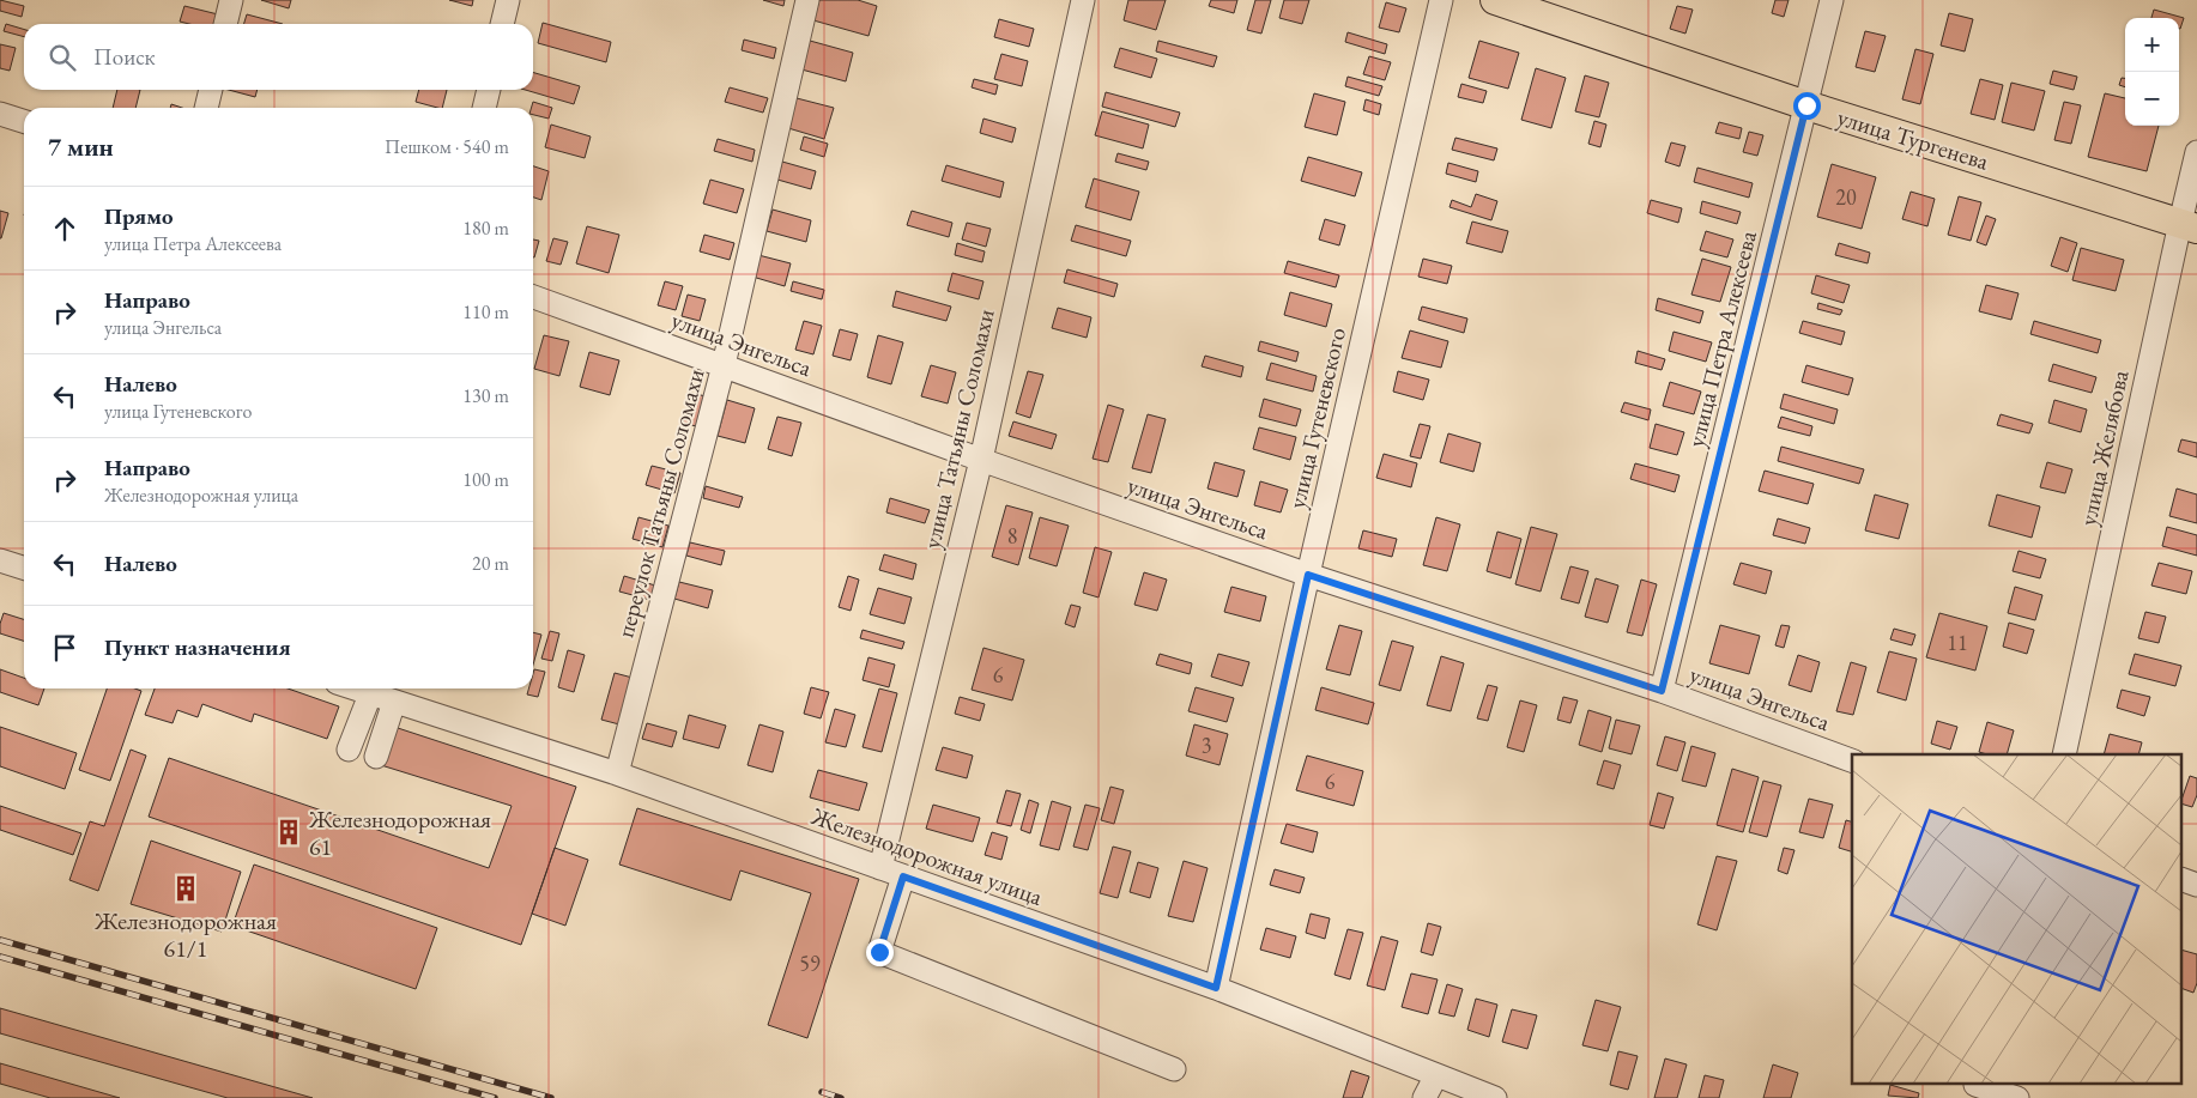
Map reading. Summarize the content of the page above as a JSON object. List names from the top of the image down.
{
  "streets": {
    "main road": ["улица Тургенева"],
    "street": [
      "улица Петра Алексеева",
      "улица Энгельса",
      "улица Гутеневского",
      "улица Татьяны Соломахи",
      "улица Желябова",
      "переулок Татьяны Соломахи",
      "Железнодорожная улица"
    ]
  },
  "crossings": [
    ["улица Тургенева", "улица Петра Алексеева"],
    ["улица Тургенева", "улица Желябова"],
    ["улица Петра Алексеева", "улица Энгельса"],
    ["улица Энгельса", "улица Гутеневского"],
    ["улица Энгельса", "улица Татьяны Соломахи"],
    ["улица Энгельса", "переулок Татьяны Соломахи"],
    ["улица Гутеневского", "Железнодорожная улица"],
    ["улица Татьяны Соломахи", "Железнодорожная улица"],
    ["переулок Татьяны Соломахи", "Железнодорожная улица"]
  ],
  "places": {
    "building": ["Железнодорожная 61", "Железнодорожная 61/1"]
  },
  "house_numbers": [
    "20",
    "8",
    "11",
    "6",
    "3",
    "6",
    "59"
  ],
  "page": {
    "map_buttons": ["+", "−"],
    "search": "Поиск",
    "heading": ["7 мин", "Пешком · 540 m"],
    "list": [
      ["Прямо", "улица Петра Алексеева", "180 m"],
      ["Направо", "улица Энгельса", "110 m"],
      ["Налево", "улица Гутеневского", "130 m"],
      ["Направо", "Железнодорожная улица", "100 m"],
      ["Налево", "20 m"],
      "Пункт назначения"
    ]
  }
}
